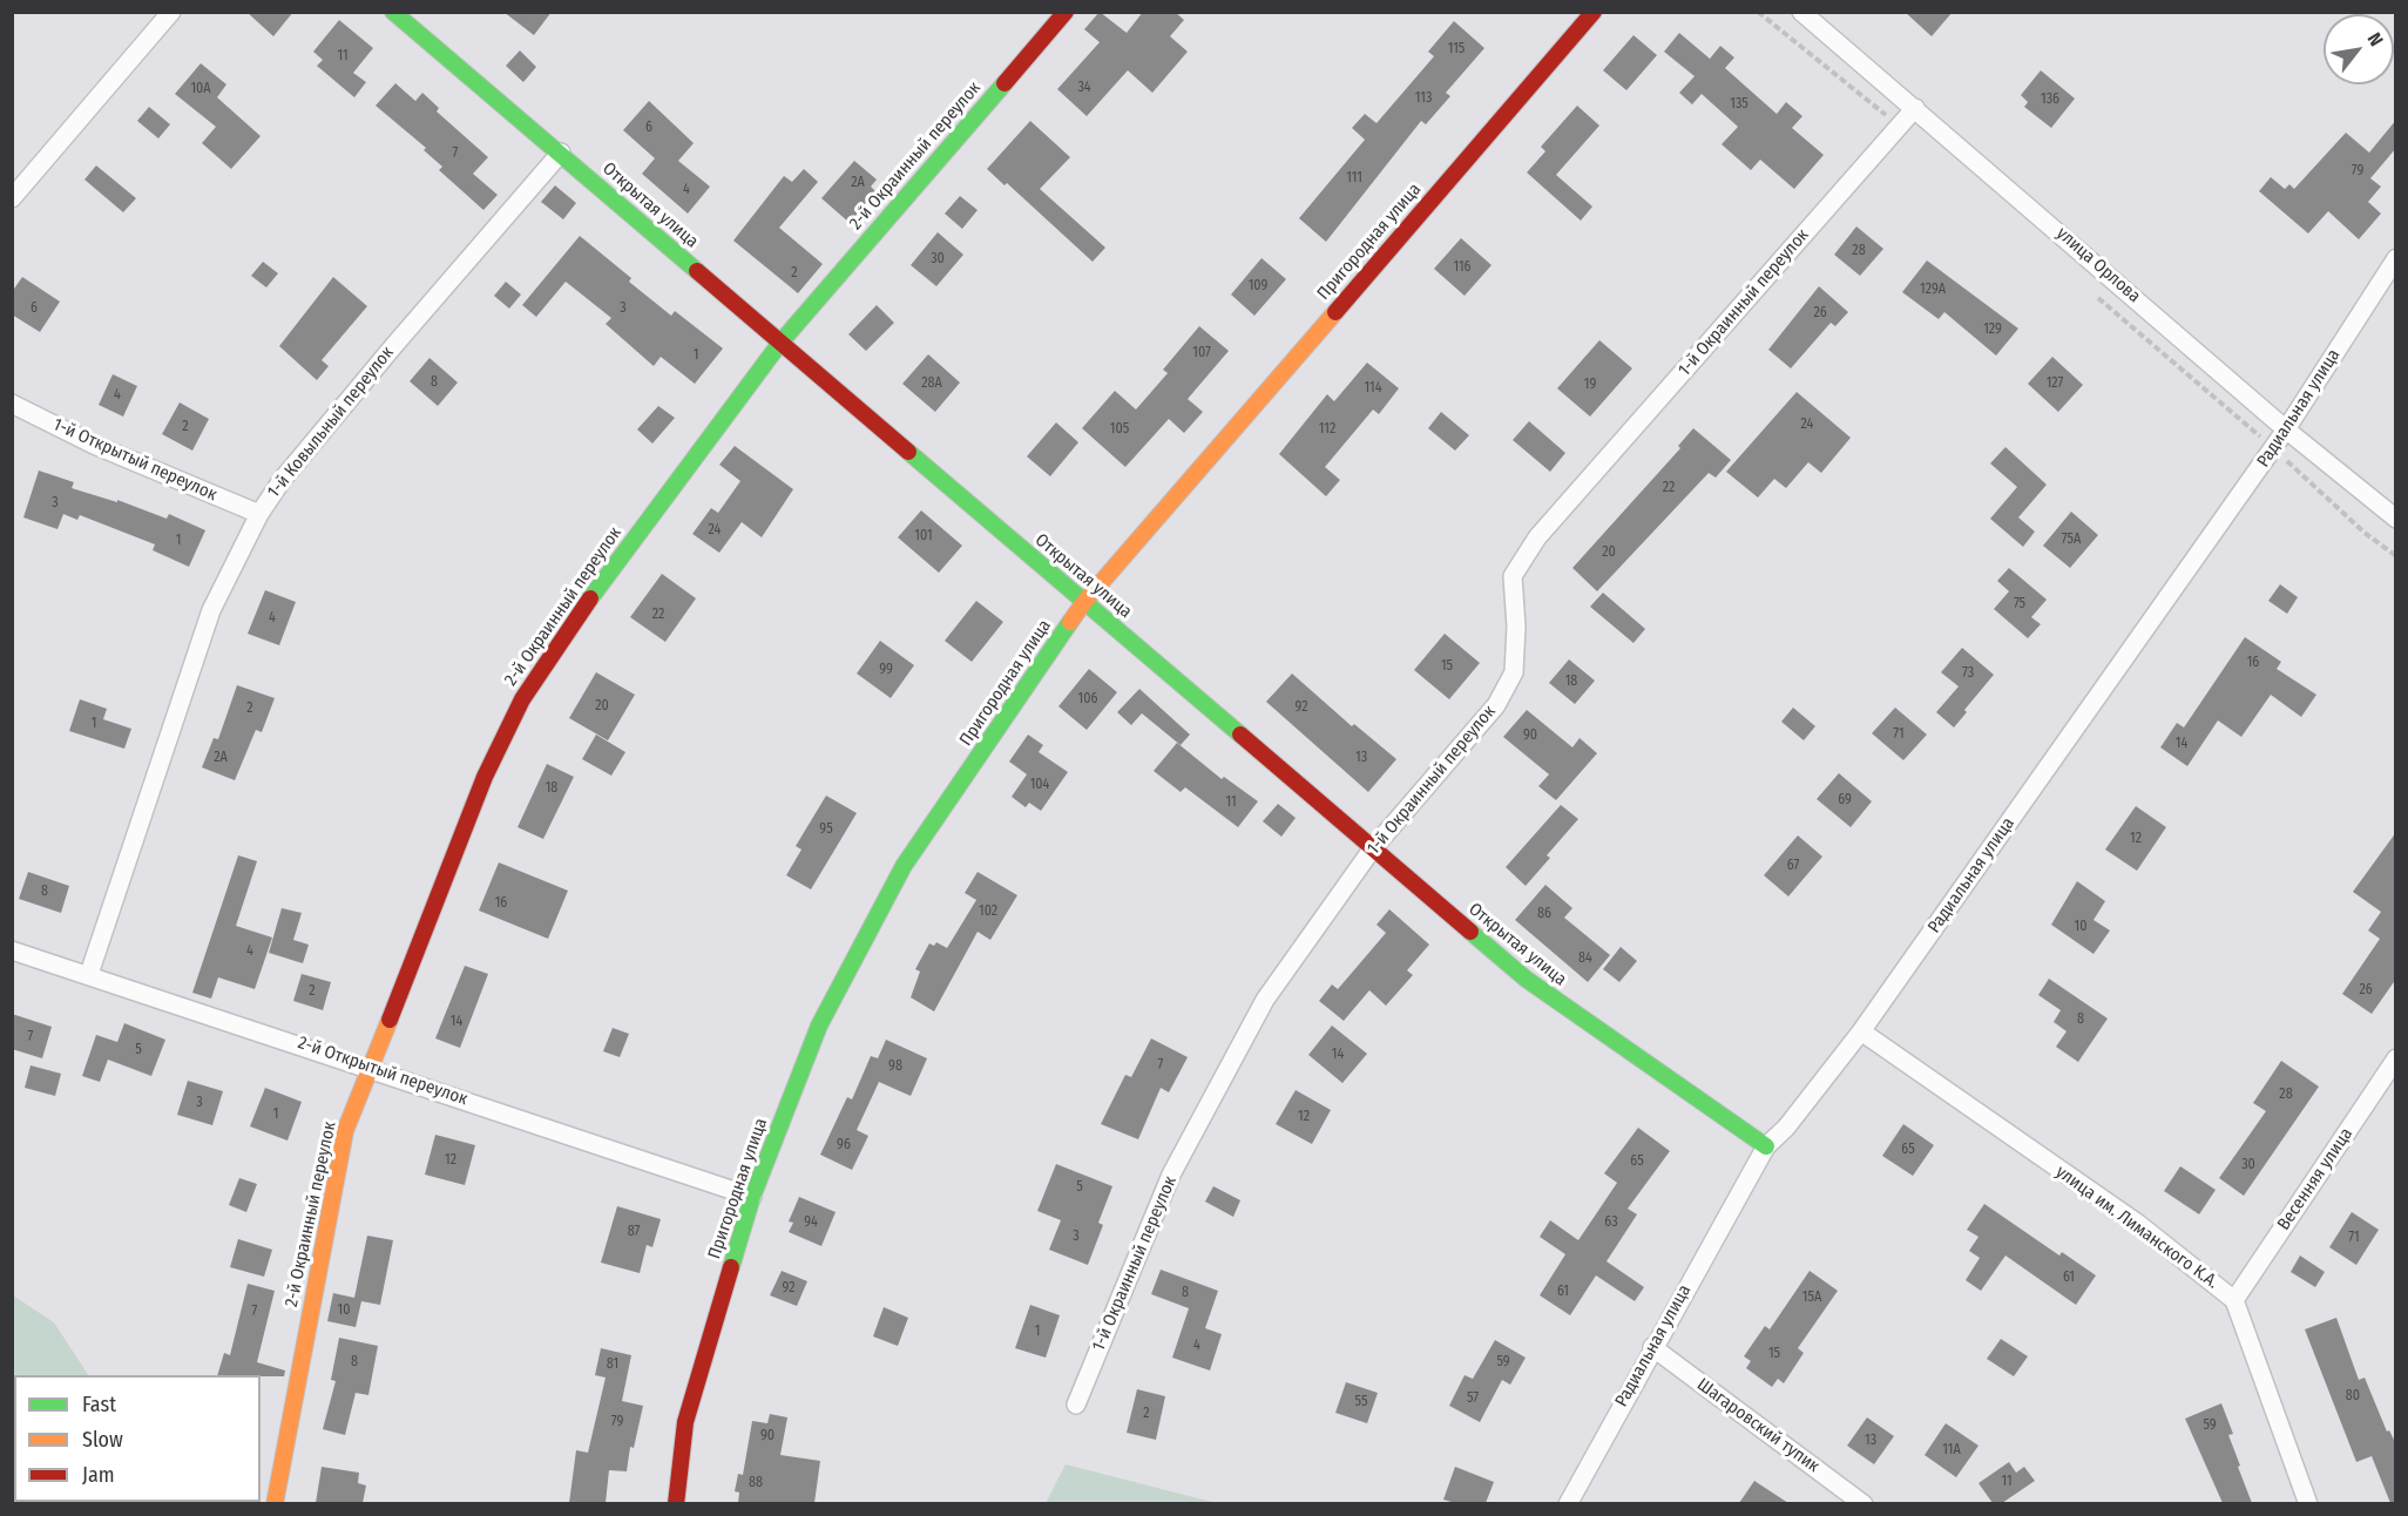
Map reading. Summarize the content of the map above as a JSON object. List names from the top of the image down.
{
  "streets": {
    "street": [
      "2-й Окраинный переулок",
      "Открытая улица",
      "Пригородная улица",
      "улица Орлова",
      "1-й Окраинный переулок",
      "Радиальная улица",
      "1-й Ковыльный переулок",
      "1-й Открытый переулок",
      "2-й Открытый переулок",
      "Весенняя улица",
      "улица им. Лиманского К.А.",
      "Шагаровский тупик"
    ]
  },
  "crossings": [
    ["2-й Окраинный переулок", "Открытая улица"],
    ["2-й Окраинный переулок", "2-й Открытый переулок"],
    ["Открытая улица", "Пригородная улица"],
    ["Открытая улица", "1-й Окраинный переулок"],
    ["Открытая улица", "Радиальная улица"],
    ["Открытая улица", "1-й Ковыльный переулок"],
    ["Пригородная улица", "2-й Открытый переулок"],
    ["улица Орлова", "1-й Окраинный переулок"],
    ["улица Орлова", "Радиальная улица"],
    ["Радиальная улица", "улица им. Лиманского К.А."],
    ["Радиальная улица", "Шагаровский тупик"],
    ["1-й Ковыльный переулок", "1-й Открытый переулок"],
    ["1-й Ковыльный переулок", "2-й Открытый переулок"],
    ["Весенняя улица", "улица им. Лиманского К.А."]
  ],
  "house_numbers": [
    "115",
    "11",
    "34",
    "10А",
    "113",
    "136",
    "135",
    "6",
    "7",
    "79",
    "111",
    "2А",
    "4",
    "28",
    "30",
    "116",
    "2",
    "109",
    "129А",
    "6",
    "3",
    "26",
    "129",
    "107",
    "1",
    "8",
    "28А",
    "127",
    "19",
    "114",
    "4",
    "24",
    "2",
    "105",
    "112",
    "22",
    "3",
    "24",
    "101",
    "75А",
    "1",
    "20",
    "75",
    "22",
    "4",
    "16",
    "15",
    "99",
    "73",
    "18",
    "106",
    "20",
    "92",
    "2",
    "1",
    "71",
    "90",
    "14",
    "2А",
    "13",
    "104",
    "18",
    "69",
    "11",
    "95",
    "12",
    "67",
    "8",
    "16",
    "102",
    "86",
    "10",
    "4",
    "84",
    "26",
    "2",
    "8",
    "14",
    "7",
    "5",
    "14",
    "7",
    "98",
    "28",
    "3",
    "1",
    "12",
    "96",
    "65",
    "12",
    "65",
    "30",
    "5",
    "94",
    "63",
    "87",
    "3",
    "71",
    "61",
    "92",
    "61",
    "8",
    "15А",
    "10",
    "7",
    "1",
    "4",
    "15",
    "8",
    "59",
    "81",
    "80",
    "57",
    "55",
    "2",
    "79",
    "59",
    "90",
    "13",
    "11А",
    "11",
    "88"
  ],
  "legend": ["Fast", "Slow", "Jam"],
  "north": "top right"
}
